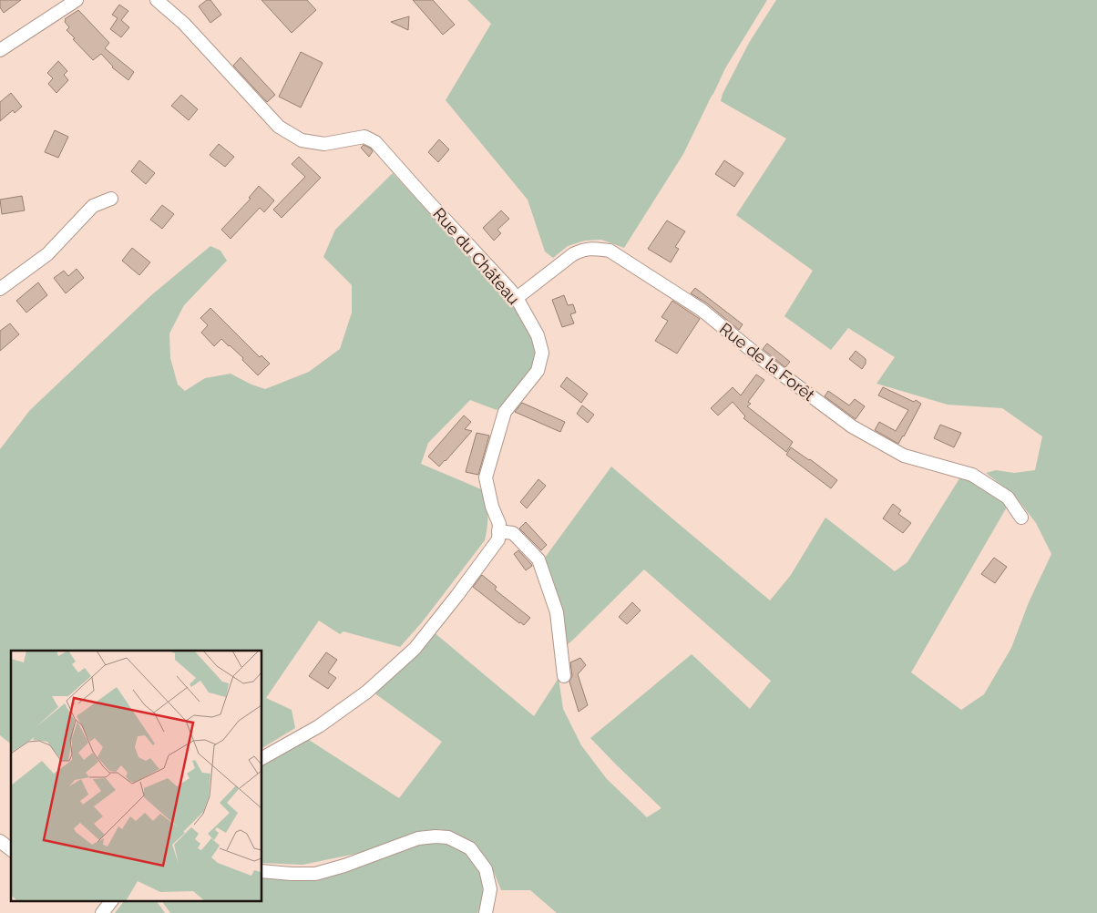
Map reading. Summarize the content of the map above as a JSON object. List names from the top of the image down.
{
  "streets": {
    "street": ["Rue du Château", "Rue de la Forêt"]
  },
  "crossings": [
    ["Rue du Château", "Rue de la Forêt"]
  ]
}
